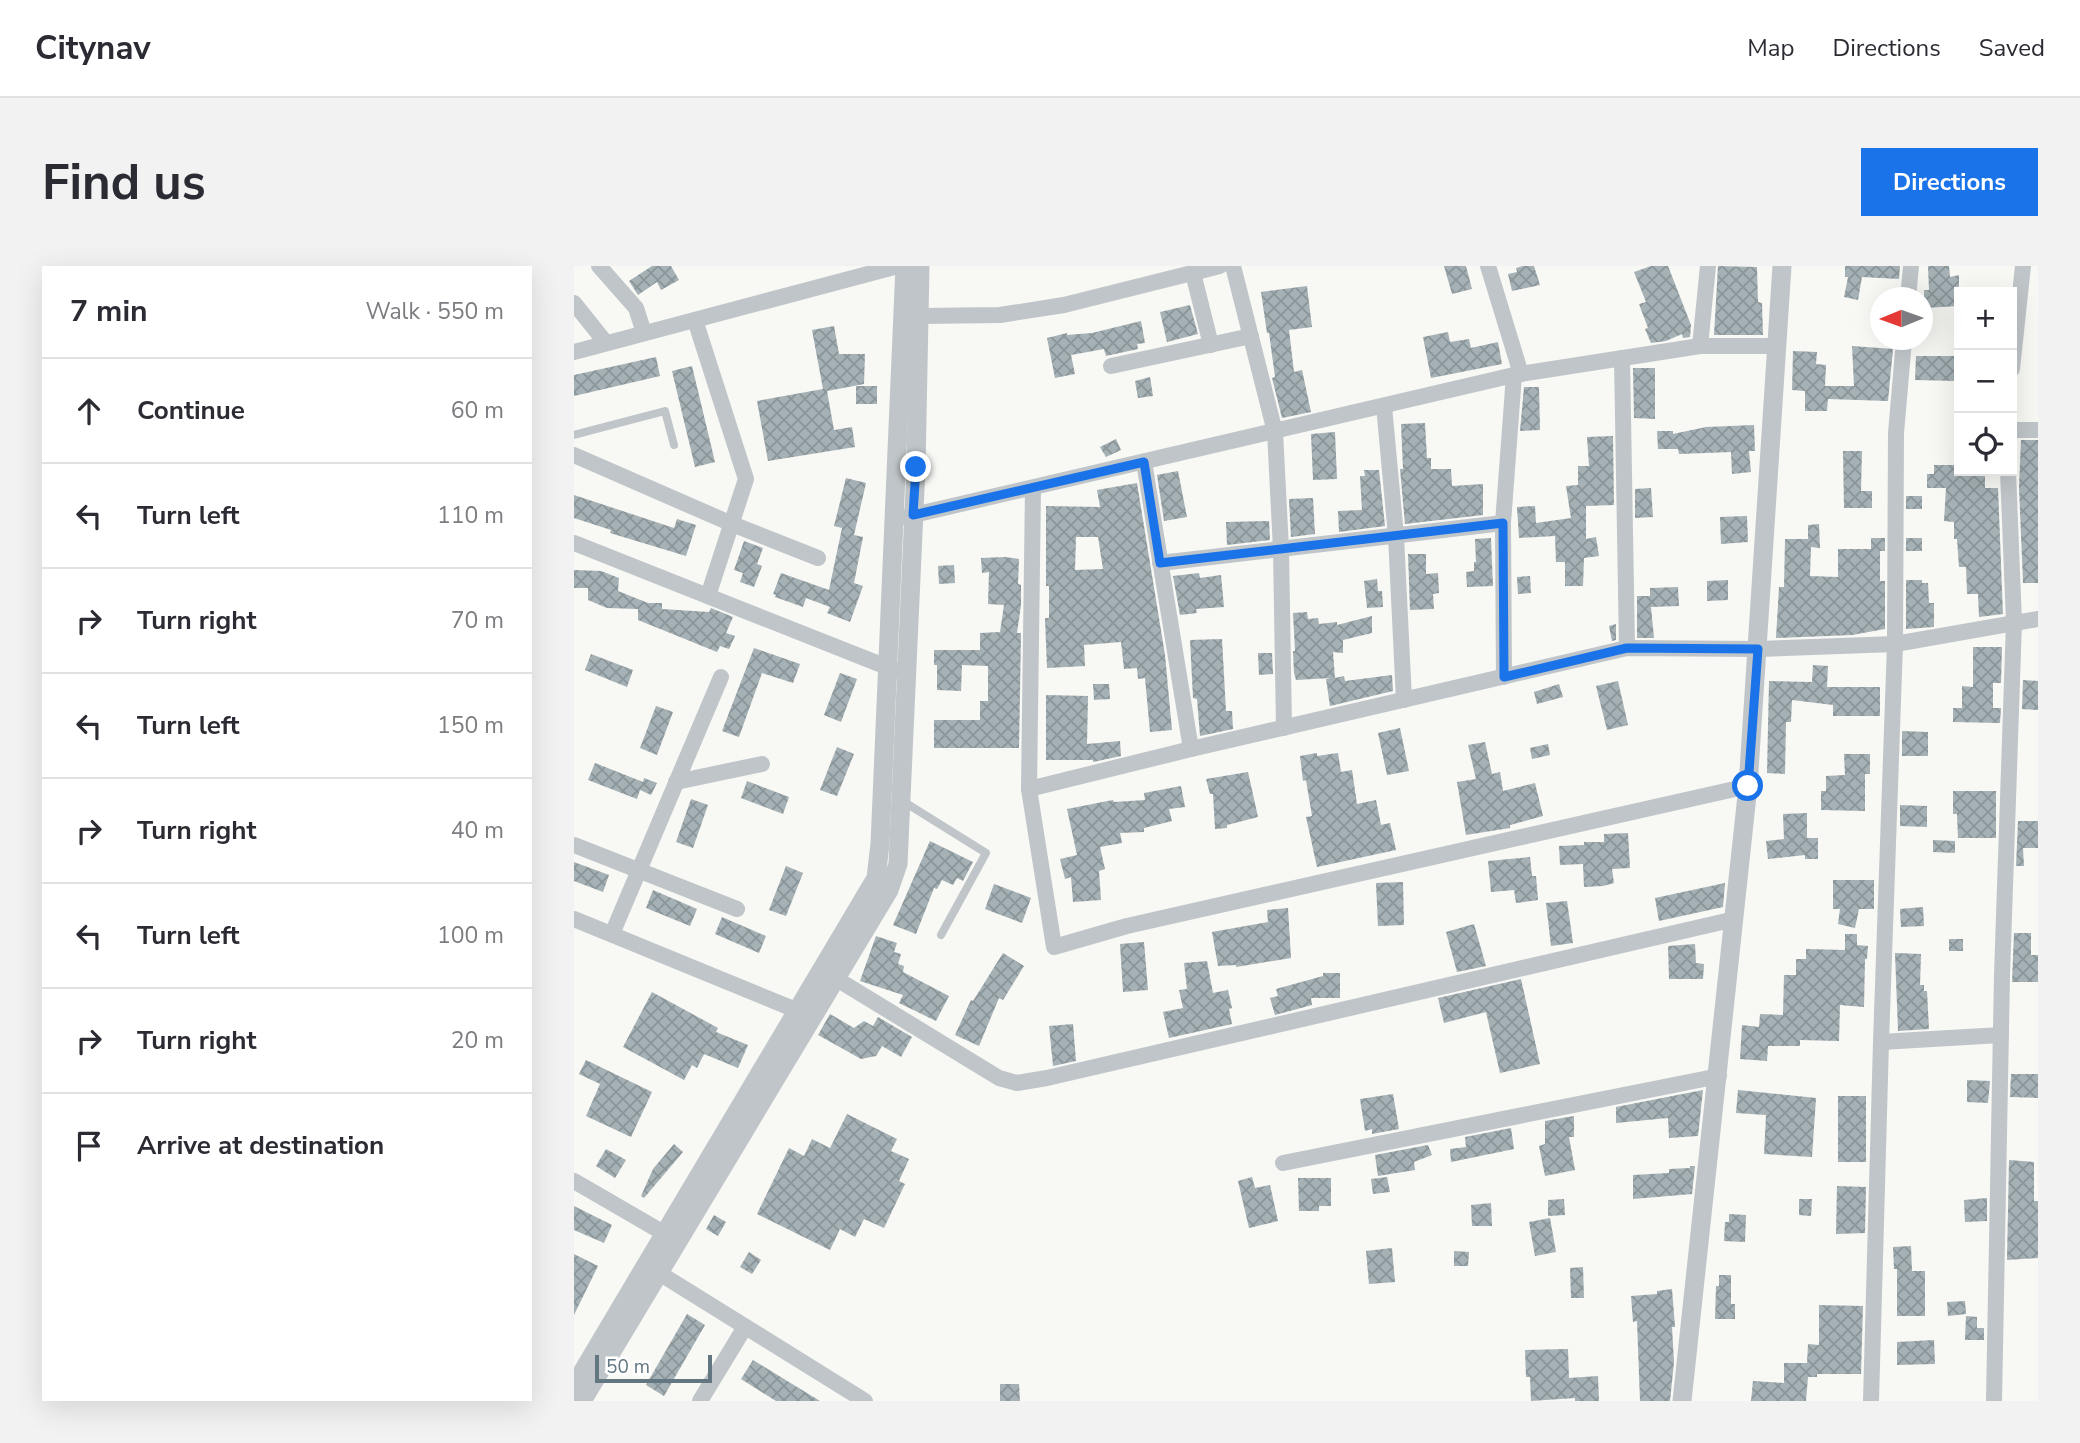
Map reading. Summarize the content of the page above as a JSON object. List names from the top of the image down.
{
  "scale_bar": "50 m",
  "north": "left",
  "page": {
    "header": "Citynav",
    "nav": ["Map", "Directions", "Saved"],
    "buttons": "Directions",
    "title": "Find us",
    "heading": ["7 min", "Walk · 550 m"],
    "map_buttons": ["+", "−"],
    "list": [
      ["Continue", "60 m"],
      ["Turn left", "110 m"],
      ["Turn right", "70 m"],
      ["Turn left", "150 m"],
      ["Turn right", "40 m"],
      ["Turn left", "100 m"],
      ["Turn right", "20 m"],
      "Arrive at destination"
    ],
    "scale": "50 m"
  }
}
